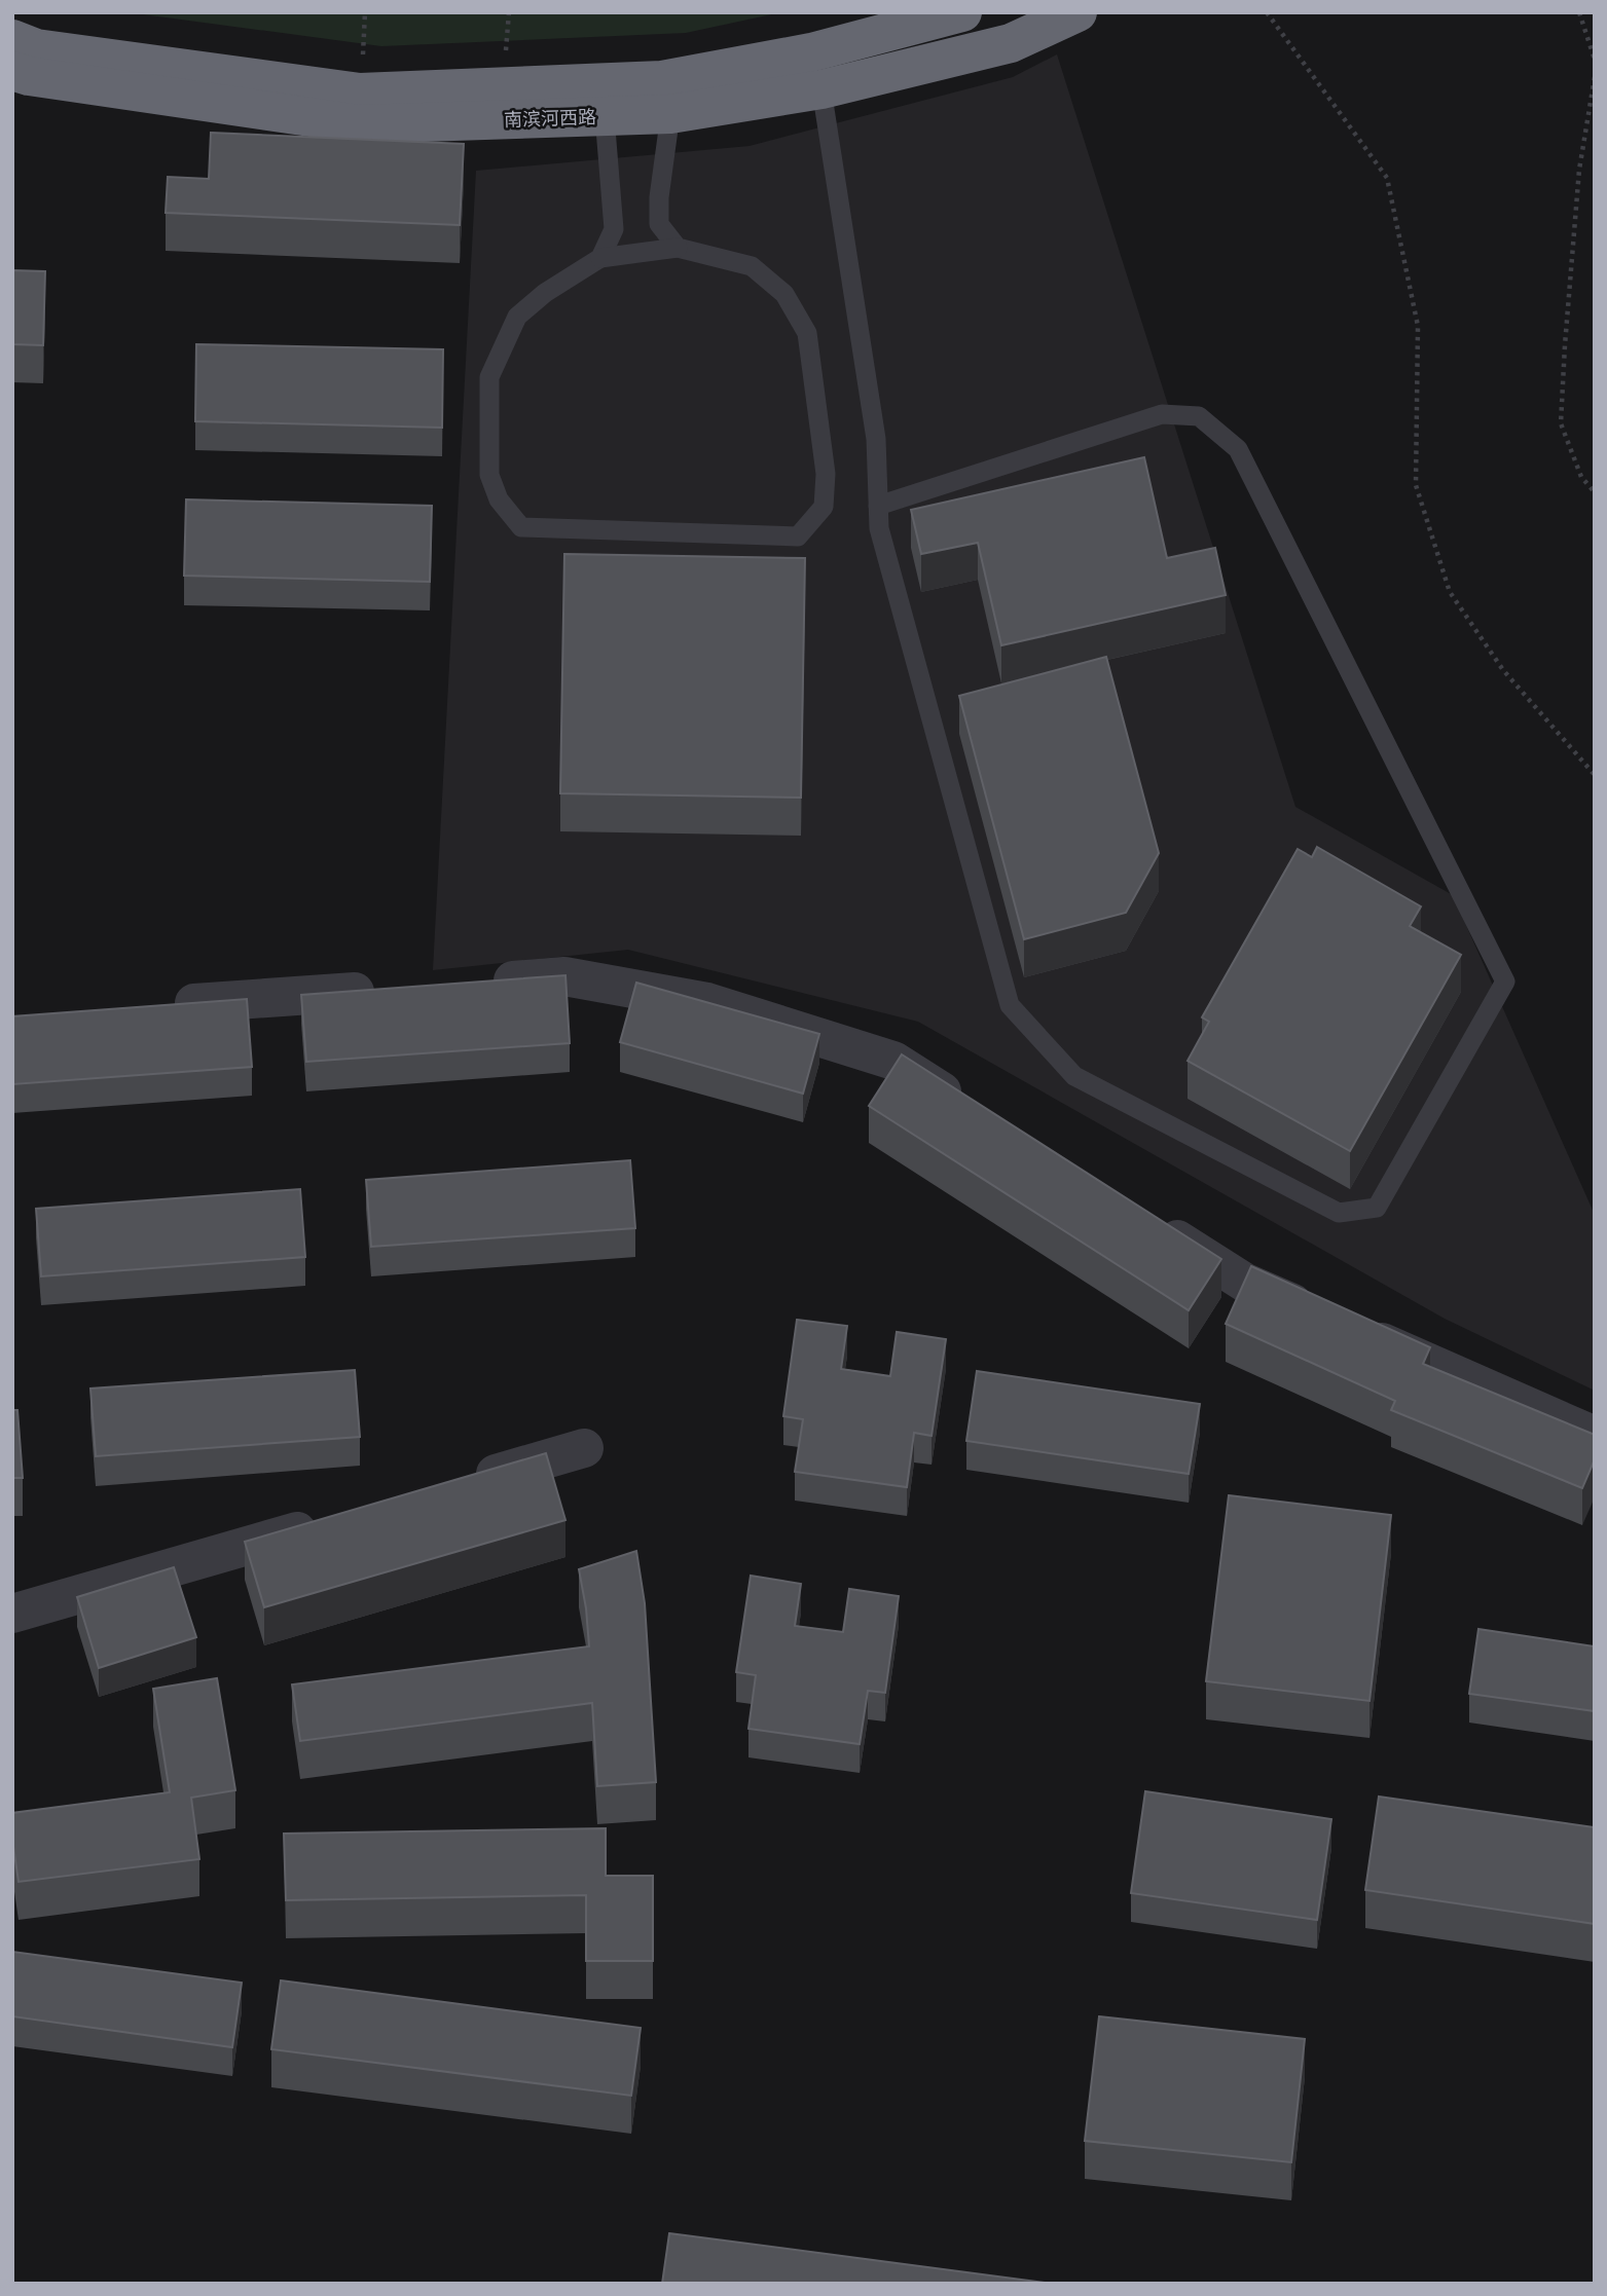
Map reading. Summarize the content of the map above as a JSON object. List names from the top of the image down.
{
  "streets": {
    "highway": ["南滨河西路"]
  }
}
